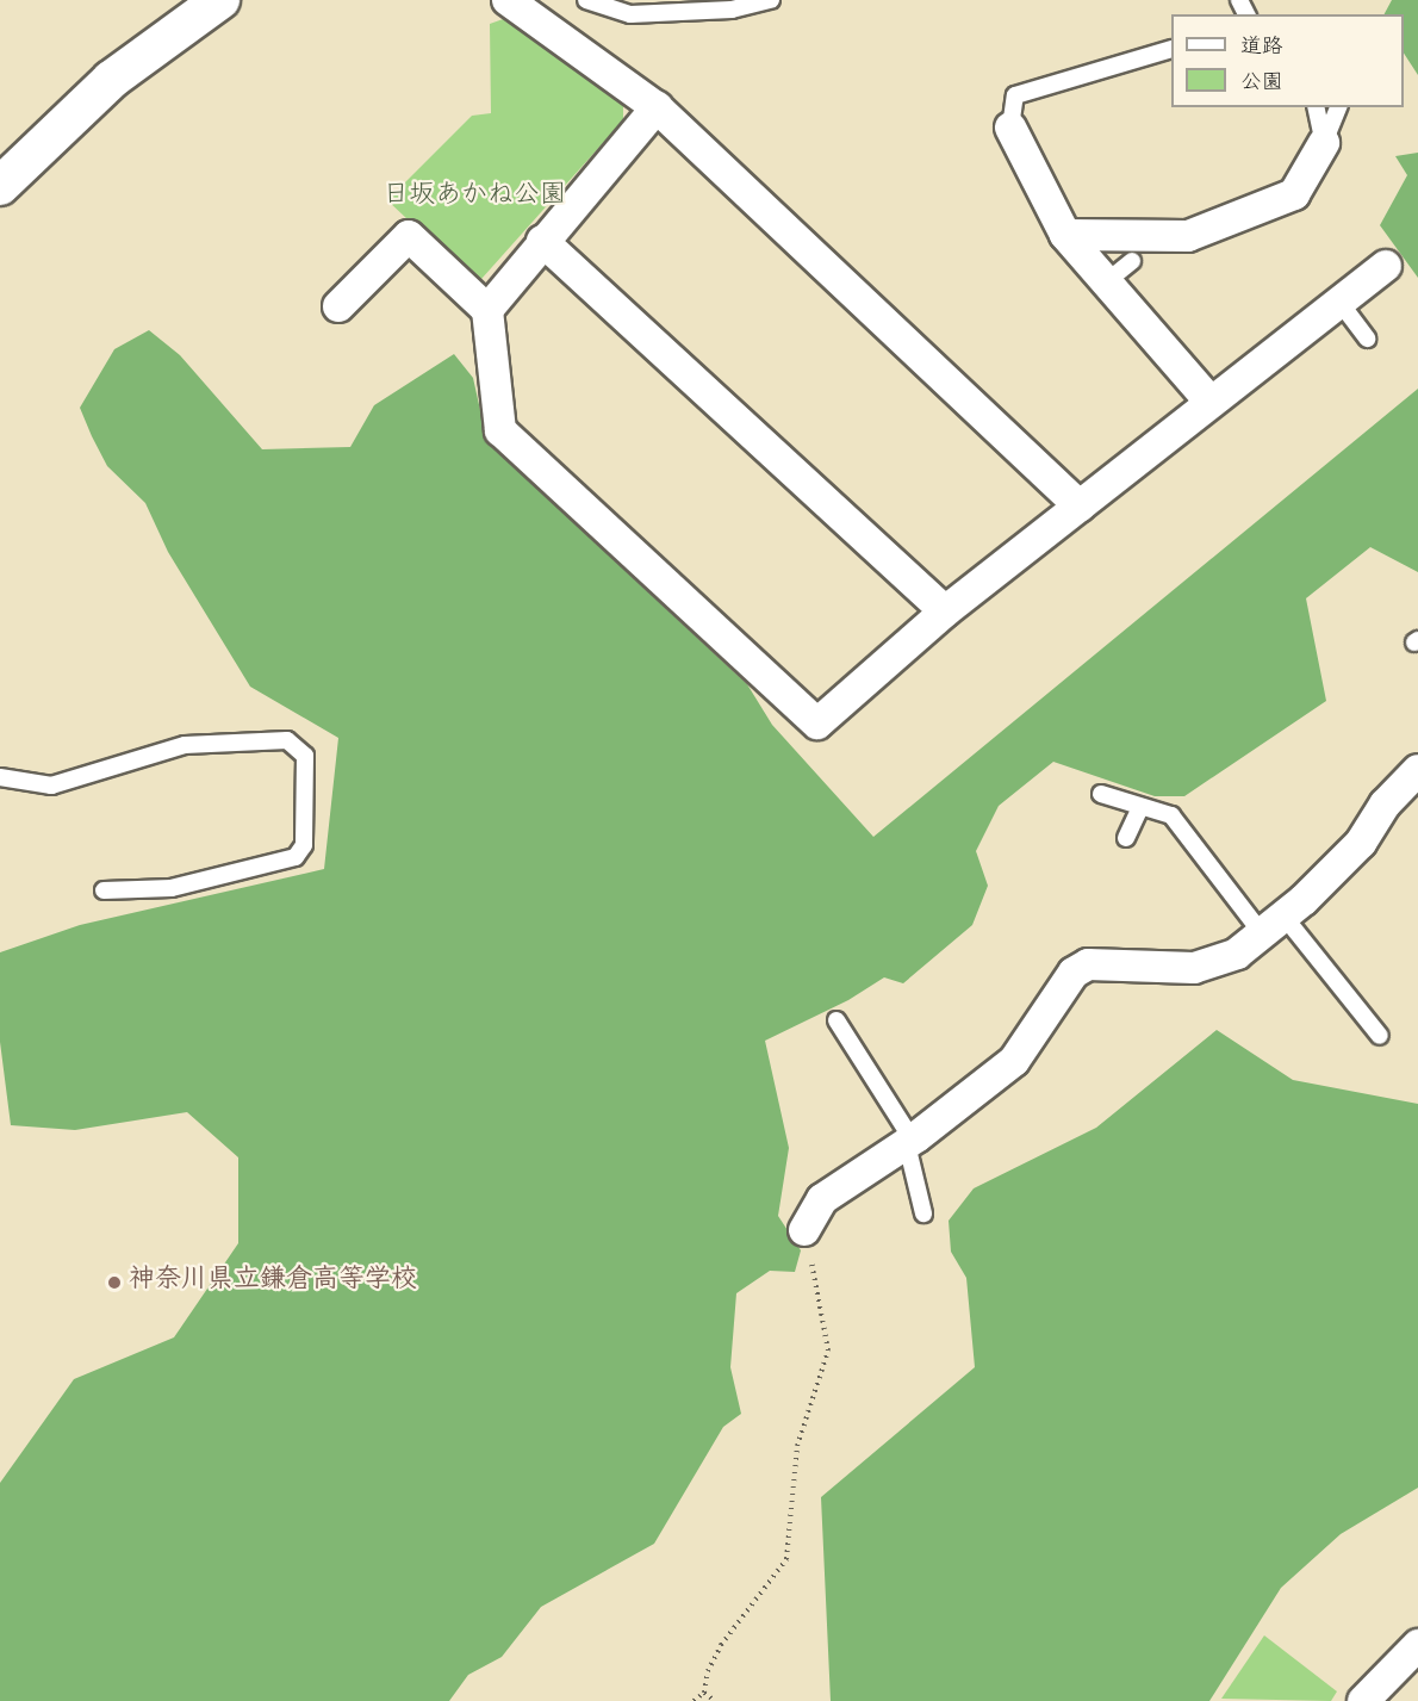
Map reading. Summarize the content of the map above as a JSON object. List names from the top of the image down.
{
  "parks": ["日坂あかね公園"],
  "places": ["神奈川県立鎌倉高等学校"],
  "legend": ["道路", "公園"]
}
